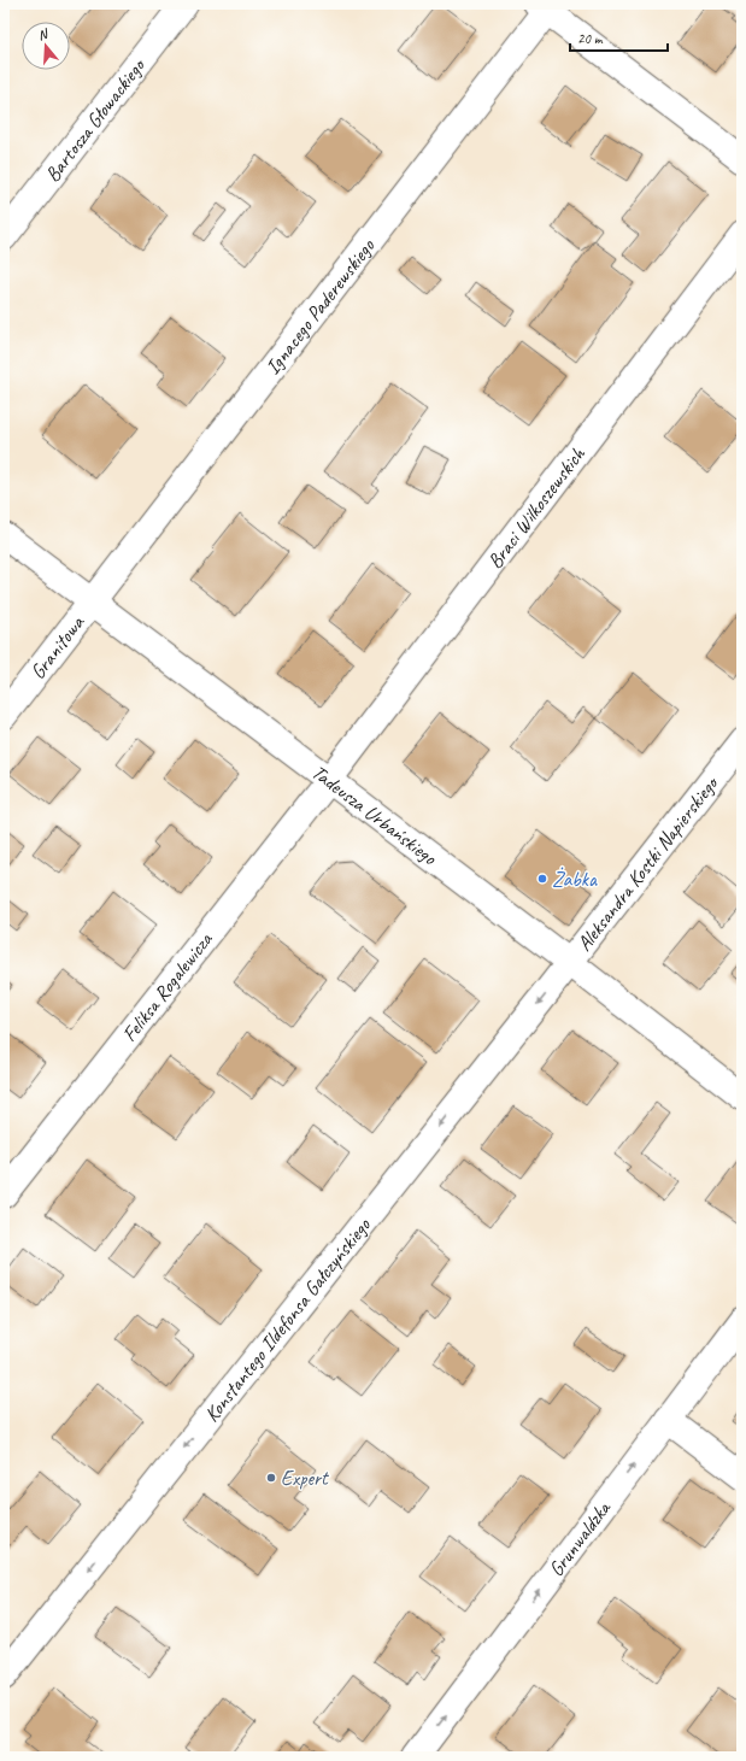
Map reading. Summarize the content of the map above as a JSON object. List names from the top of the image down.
{
  "streets": {
    "street": [
      "Bartosza Głowackiego",
      "Ignacego Paderewskiego",
      "Braci Wilkoszewskich",
      "Granitowa",
      "Tadeusza Urbańskiego",
      "Aleksandra Kostki Napierskiego",
      "Feliksa Rogalewicza",
      "Konstantego Ildefonsa Gałczyńskiego",
      "Grunwaldzka"
    ]
  },
  "crossings": [
    ["Ignacego Paderewskiego", "Granitowa"],
    ["Ignacego Paderewskiego", "Tadeusza Urbańskiego"],
    ["Braci Wilkoszewskich", "Tadeusza Urbańskiego"],
    ["Braci Wilkoszewskich", "Feliksa Rogalewicza"],
    ["Granitowa", "Tadeusza Urbańskiego"],
    ["Tadeusza Urbańskiego", "Aleksandra Kostki Napierskiego"],
    ["Tadeusza Urbańskiego", "Feliksa Rogalewicza"],
    ["Tadeusza Urbańskiego", "Konstantego Ildefonsa Gałczyńskiego"],
    ["Aleksandra Kostki Napierskiego", "Konstantego Ildefonsa Gałczyńskiego"]
  ],
  "one_way": ["Konstantego Ildefonsa Gałczyńskiego", "Grunwaldzka"],
  "places": ["Żabka", "Expert"],
  "scale_bar": "20 m",
  "north": "top"
}
